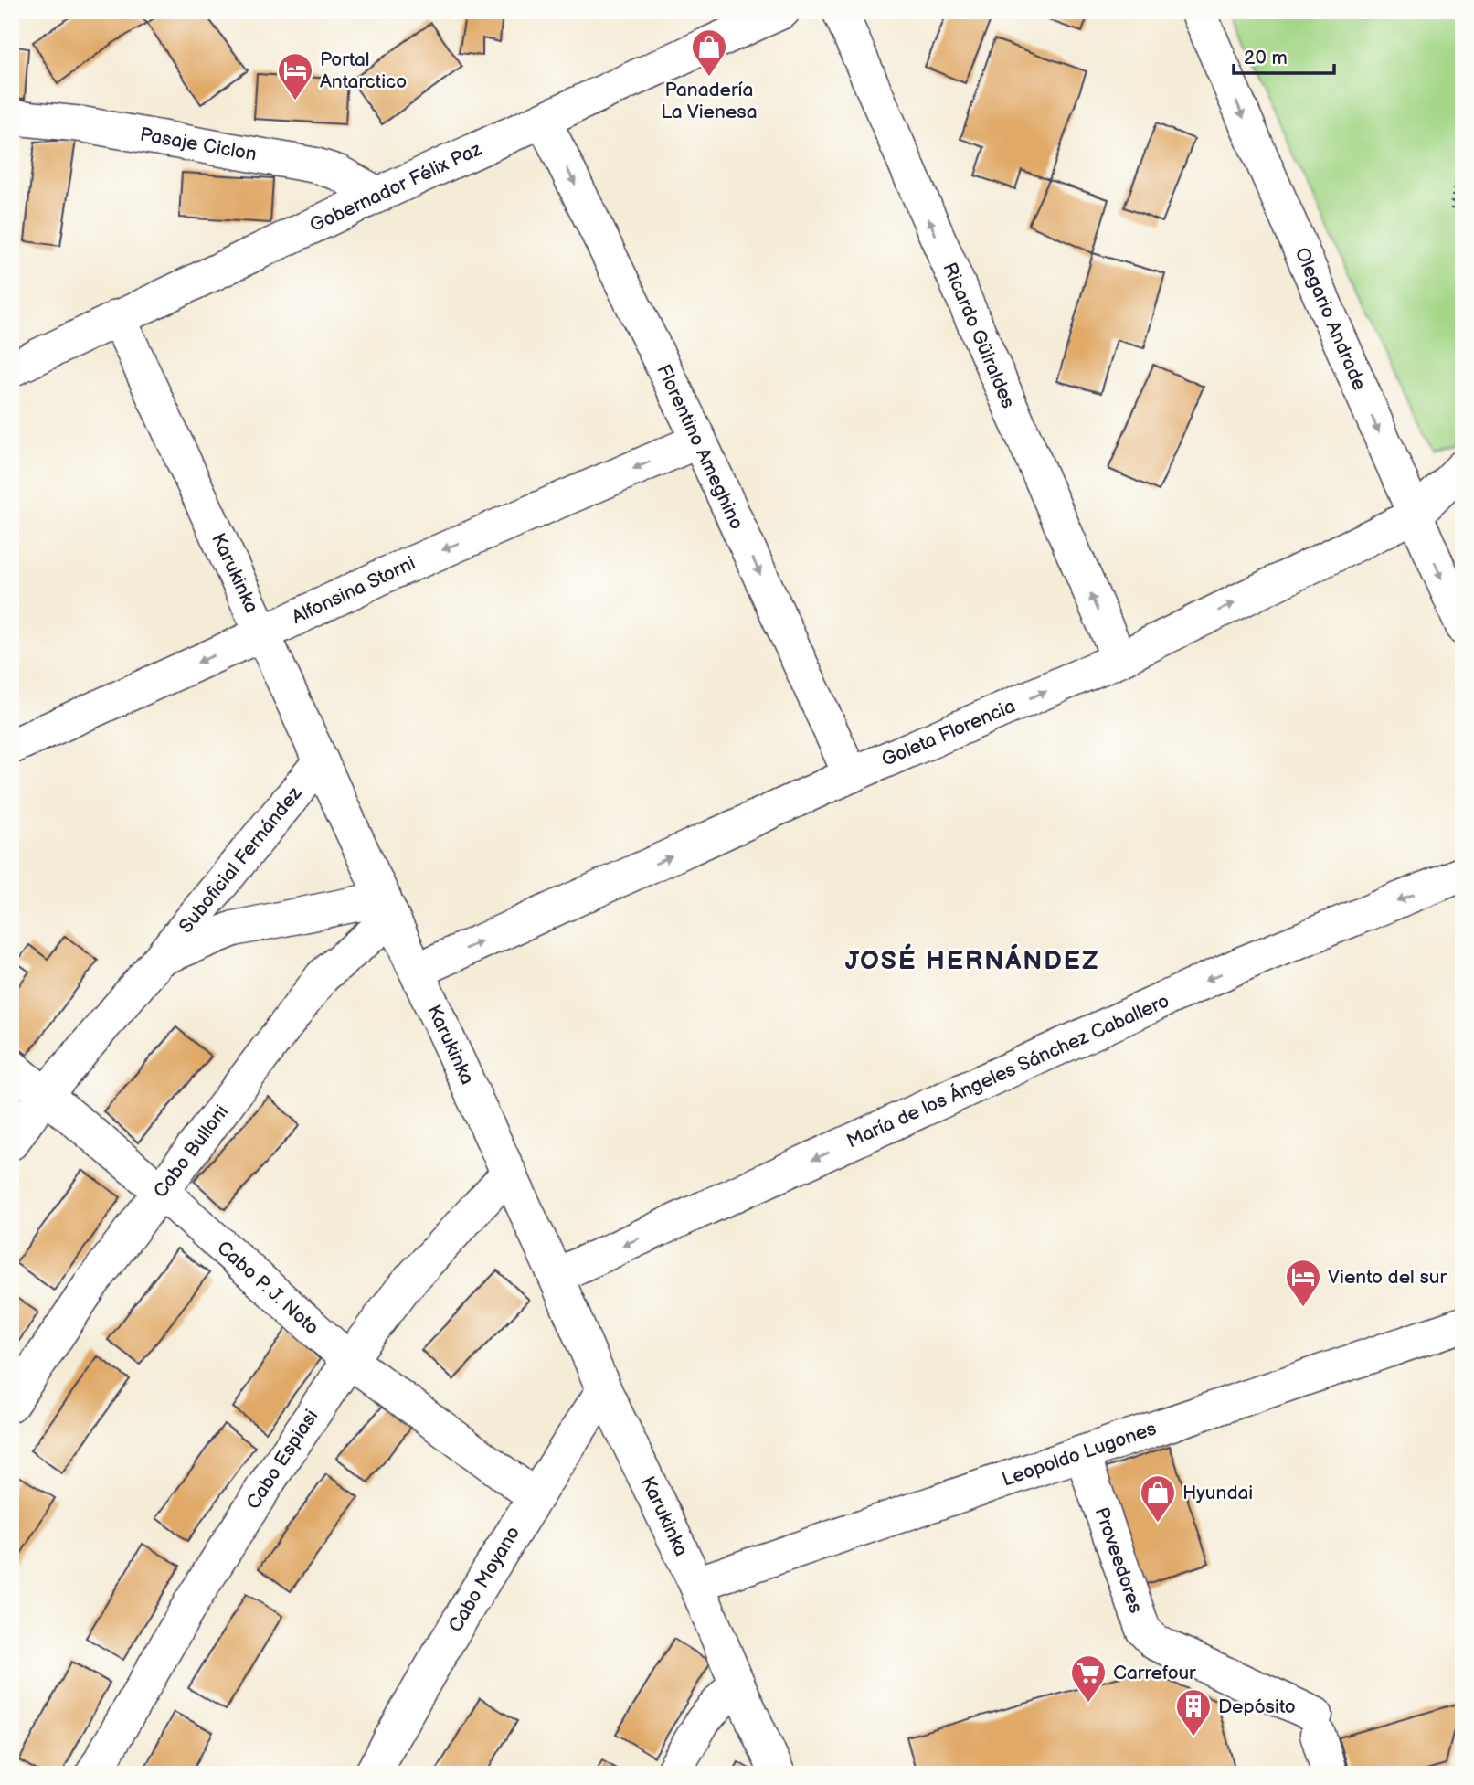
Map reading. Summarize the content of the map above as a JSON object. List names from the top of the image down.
{
  "streets": {
    "street": [
      "Pasaje Ciclon",
      "Gobernador Félix Paz",
      "Olegario Andrade",
      "Ricardo Güiraldes",
      "Florentino Ameghino",
      "Karukinka",
      "Alfonsina Storni",
      "Goleta Florencia",
      "Suboficial Fernández",
      "María de los Ángeles Sánchez Caballero",
      "Cabo Bulloni",
      "Cabo P. J. Noto",
      "Leopoldo Lugones",
      "Cabo Espiasi",
      "Proveedores",
      "Cabo Moyano"
    ]
  },
  "crossings": [
    ["Pasaje Ciclon", "Gobernador Félix Paz"],
    ["Gobernador Félix Paz", "Florentino Ameghino"],
    ["Gobernador Félix Paz", "Karukinka"],
    ["Olegario Andrade", "Goleta Florencia"],
    ["Ricardo Güiraldes", "Goleta Florencia"],
    ["Florentino Ameghino", "Alfonsina Storni"],
    ["Florentino Ameghino", "Goleta Florencia"],
    ["Karukinka", "Alfonsina Storni"],
    ["Karukinka", "Goleta Florencia"],
    ["Karukinka", "Suboficial Fernández"],
    ["Karukinka", "María de los Ángeles Sánchez Caballero"],
    ["Karukinka", "Cabo Bulloni"],
    ["Karukinka", "Leopoldo Lugones"],
    ["Karukinka", "Cabo Espiasi"],
    ["Karukinka", "Cabo Moyano"],
    ["Suboficial Fernández", "Cabo Bulloni"],
    ["Suboficial Fernández", "Cabo P. J. Noto"],
    ["Cabo Bulloni", "Cabo P. J. Noto"],
    ["Cabo P. J. Noto", "Cabo Espiasi"],
    ["Cabo P. J. Noto", "Cabo Moyano"],
    ["Leopoldo Lugones", "Proveedores"]
  ],
  "one_way": [
    "Olegario Andrade",
    "Ricardo Güiraldes",
    "Florentino Ameghino",
    "Alfonsina Storni",
    "Goleta Florencia",
    "María de los Ángeles Sánchez Caballero"
  ],
  "districts": ["JOSÉ HERNÁNDEZ"],
  "places": {
    "shop": ["Panadería La Vienesa", "Hyundai"],
    "hotel": ["Portal Antarctico", "Viento del sur"],
    "supermarket": ["Carrefour"],
    "building": ["Depósito"]
  },
  "scale_bar": "20 m"
}
